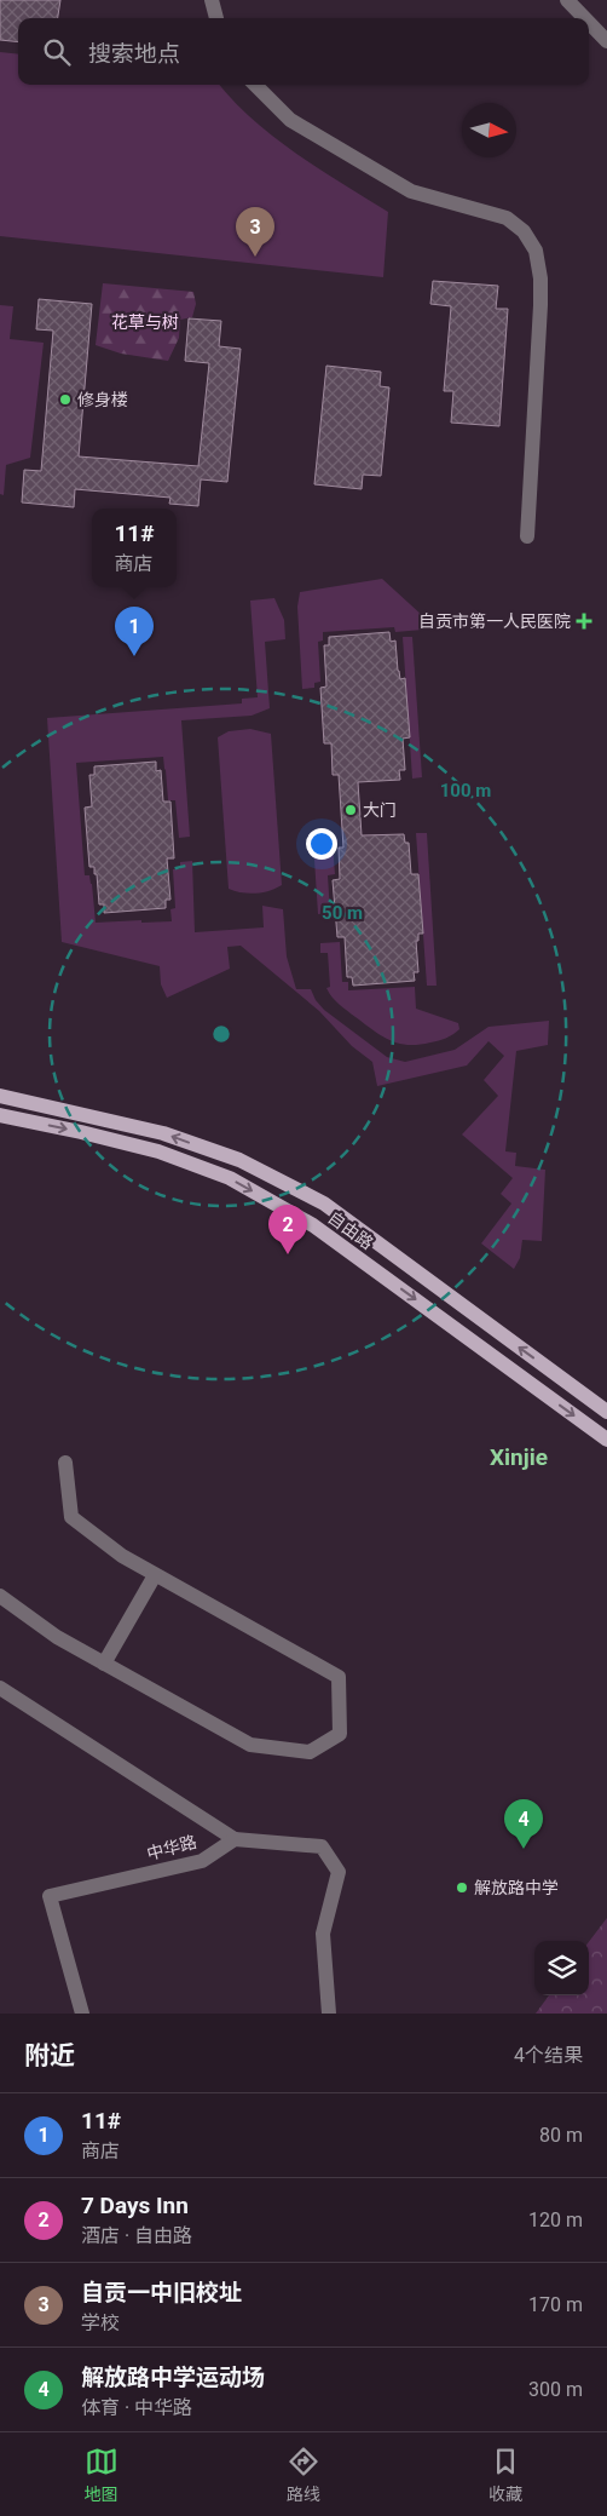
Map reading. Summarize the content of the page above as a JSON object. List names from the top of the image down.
{
  "streets": {
    "main road": ["自由路"],
    "street": ["中华路"]
  },
  "districts": ["Xinjie"],
  "parks": ["花草与树"],
  "places": {
    "other": ["修身楼", "大门", "解放路中学"],
    "health": ["自贡市第一人民医院"]
  },
  "north": "right",
  "page": {
    "search": "搜索地点",
    "pins": [
      "3",
      "1",
      "2",
      "4"
    ],
    "popup": ["11#", "商店"],
    "heading": ["附近", "4个结果"],
    "list": [
      {
        "mark": "1",
        "name": "11#",
        "note": "商店",
        "value": "80 m"
      },
      {
        "mark": "2",
        "name": "7 Days Inn",
        "note": "酒店 · 自由路",
        "value": "120 m"
      },
      {
        "mark": "3",
        "name": "自贡一中旧校址",
        "note": "学校",
        "value": "170 m"
      },
      {
        "mark": "4",
        "name": "解放路中学运动场",
        "note": "体育 · 中华路",
        "value": "300 m"
      }
    ],
    "nav": ["地图", "路线", "收藏"]
  },
  "rings": ["100 m", "50 m"]
}
